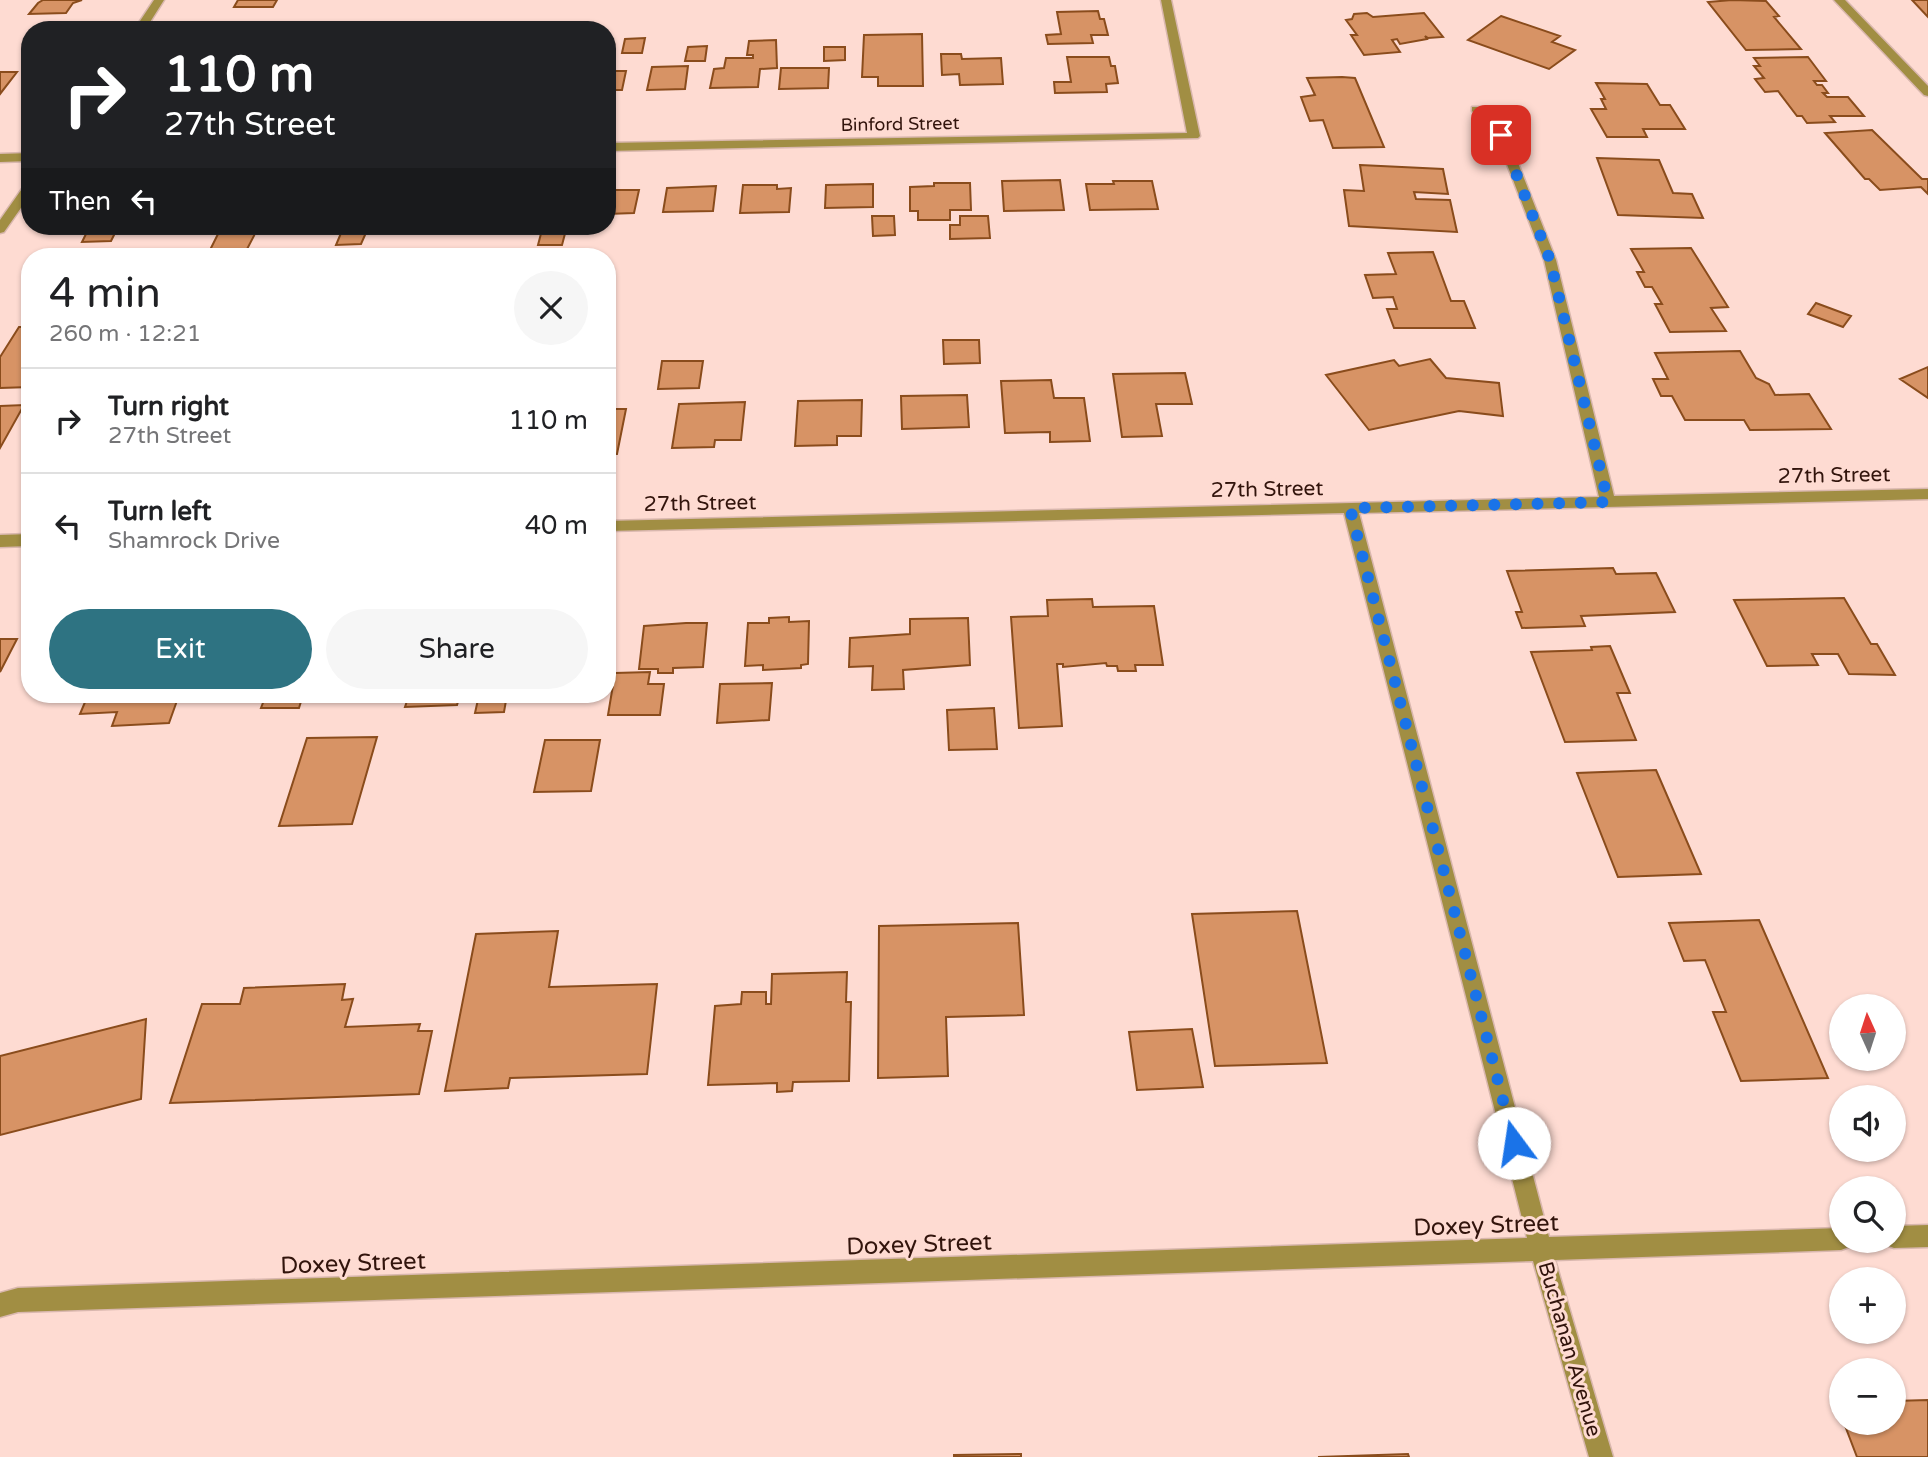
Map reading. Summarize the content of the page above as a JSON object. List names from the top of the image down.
{
  "streets": {
    "street": [
      "Binford Street",
      "27th Street",
      "Doxey Street",
      "Buchanan Avenue"
    ]
  },
  "crossings": [
    ["27th Street", "Buchanan Avenue"],
    ["Doxey Street", "Buchanan Avenue"]
  ],
  "north": "top",
  "page": {
    "turn": ["110 m", "27th Street"],
    "then": "Then",
    "heading": ["4 min", "260 m · 12:21"],
    "list": [
      {
        "name": "Turn right",
        "note": "27th Street",
        "value": "110 m"
      },
      {
        "name": "Turn left",
        "note": "Shamrock Drive",
        "value": "40 m"
      }
    ],
    "buttons": ["Exit", "Share"],
    "map_buttons": ["+", "−"]
  }
}
